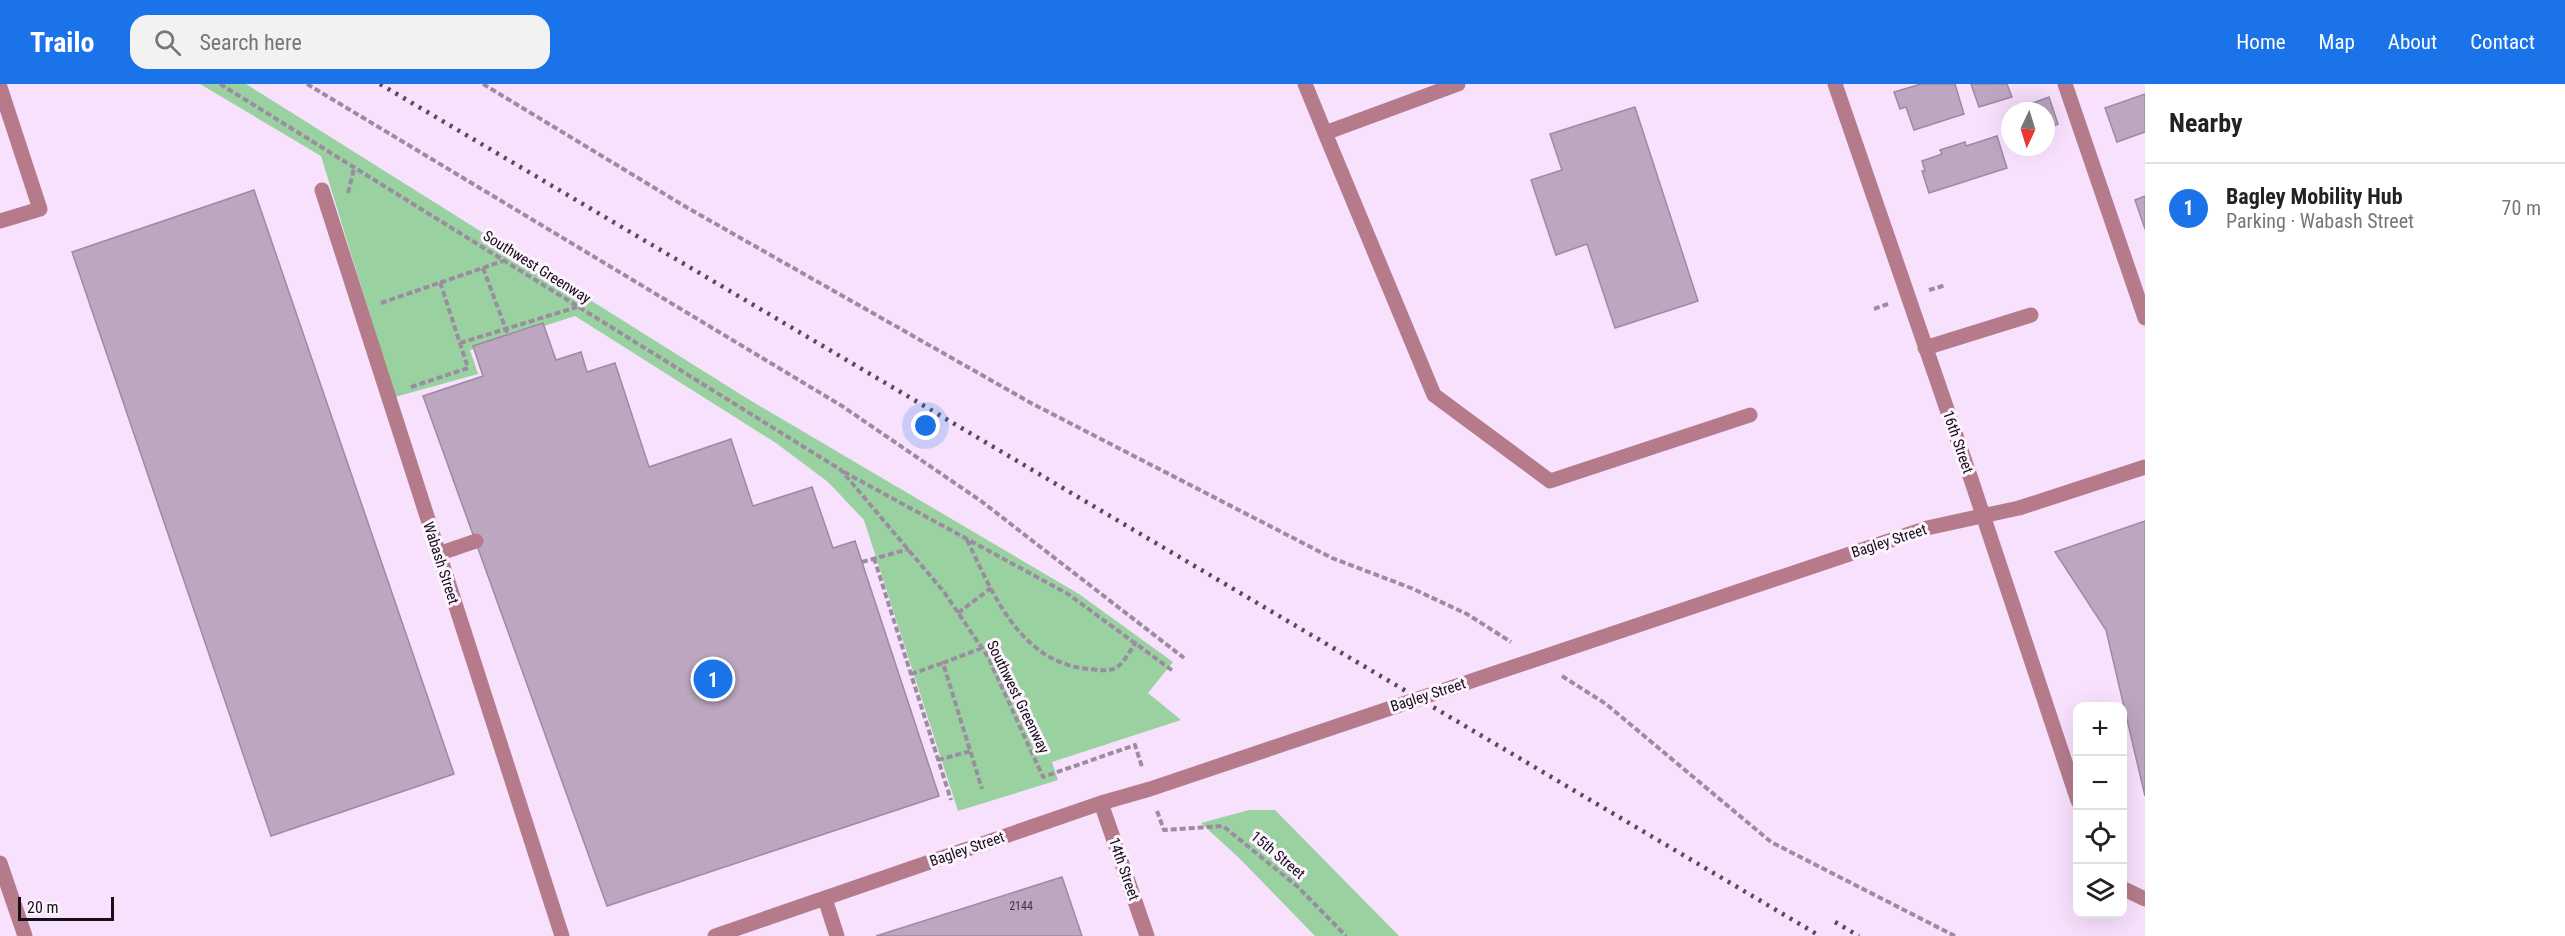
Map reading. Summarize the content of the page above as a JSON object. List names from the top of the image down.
{
  "streets": {
    "street": [
      "16th Street",
      "Bagley Street",
      "Wabash Street",
      "14th Street"
    ],
    "path": ["Southwest Greenway", "15th Street"]
  },
  "crossings": [
    ["16th Street", "Bagley Street"],
    ["Bagley Street", "14th Street"]
  ],
  "house_numbers": ["2144"],
  "scale_bar": "20 m",
  "north": "bottom",
  "page": {
    "header": "Trailo",
    "search": "Search here",
    "nav": [
      "Home",
      "Map",
      "About",
      "Contact"
    ],
    "heading": "Nearby",
    "list": [
      {
        "mark": "1",
        "name": "Bagley Mobility Hub",
        "note": "Parking · Wabash Street",
        "value": "70 m"
      }
    ],
    "pins": "1",
    "map_buttons": ["+", "−"],
    "scale": "20 m"
  }
}
